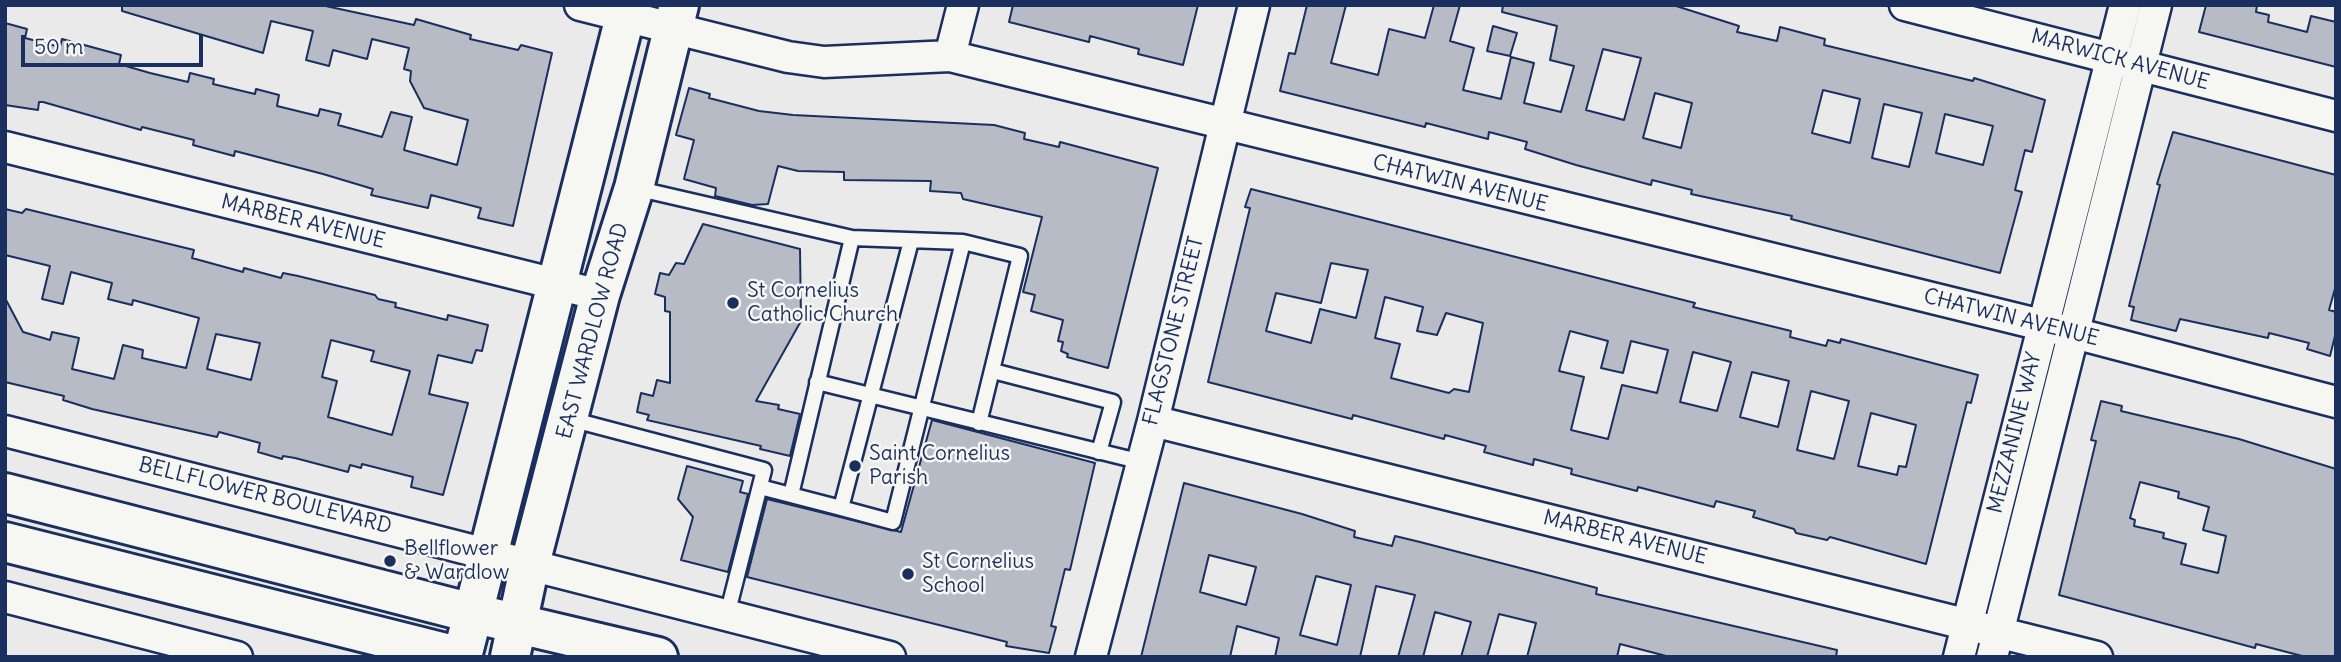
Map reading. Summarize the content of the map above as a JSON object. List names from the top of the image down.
{
  "streets": {
    "main road": ["EAST WARDLOW ROAD"],
    "street": [
      "MARWICK AVENUE",
      "CHATWIN AVENUE",
      "MARBER AVENUE",
      "FLAGSTONE STREET",
      "MEZZANINE WAY",
      "BELLFLOWER BOULEVARD"
    ]
  },
  "crossings": [
    ["MARWICK AVENUE", "MEZZANINE WAY"],
    ["CHATWIN AVENUE", "EAST WARDLOW ROAD"],
    ["CHATWIN AVENUE", "FLAGSTONE STREET"],
    ["CHATWIN AVENUE", "MEZZANINE WAY"],
    ["MARBER AVENUE", "EAST WARDLOW ROAD"],
    ["MARBER AVENUE", "FLAGSTONE STREET"],
    ["MARBER AVENUE", "MEZZANINE WAY"],
    ["EAST WARDLOW ROAD", "BELLFLOWER BOULEVARD"]
  ],
  "places": [
    "St Cornelius Catholic Church",
    "Saint Cornelius Parish",
    "Bellflower & Wardlow",
    "St Cornelius School"
  ],
  "scale_bar": "50 m"
}
